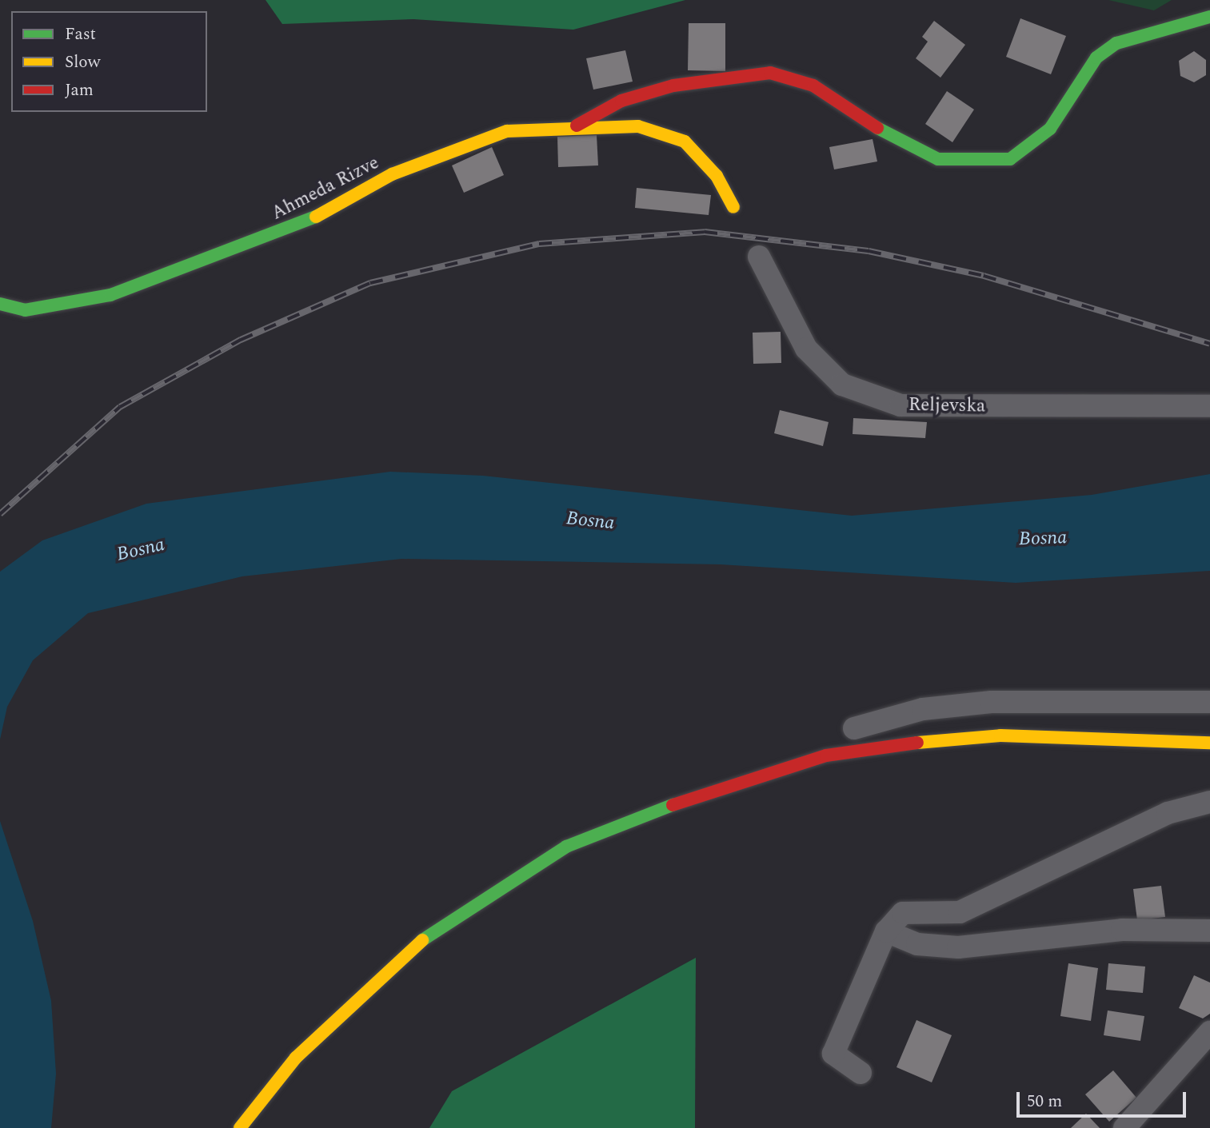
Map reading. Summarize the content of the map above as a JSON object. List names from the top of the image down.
{
  "streets": {
    "street": ["Ahmeda Rizve", "Reljevska"]
  },
  "water": ["Bosna"],
  "legend": ["Fast", "Slow", "Jam"],
  "scale_bar": "50 m"
}
